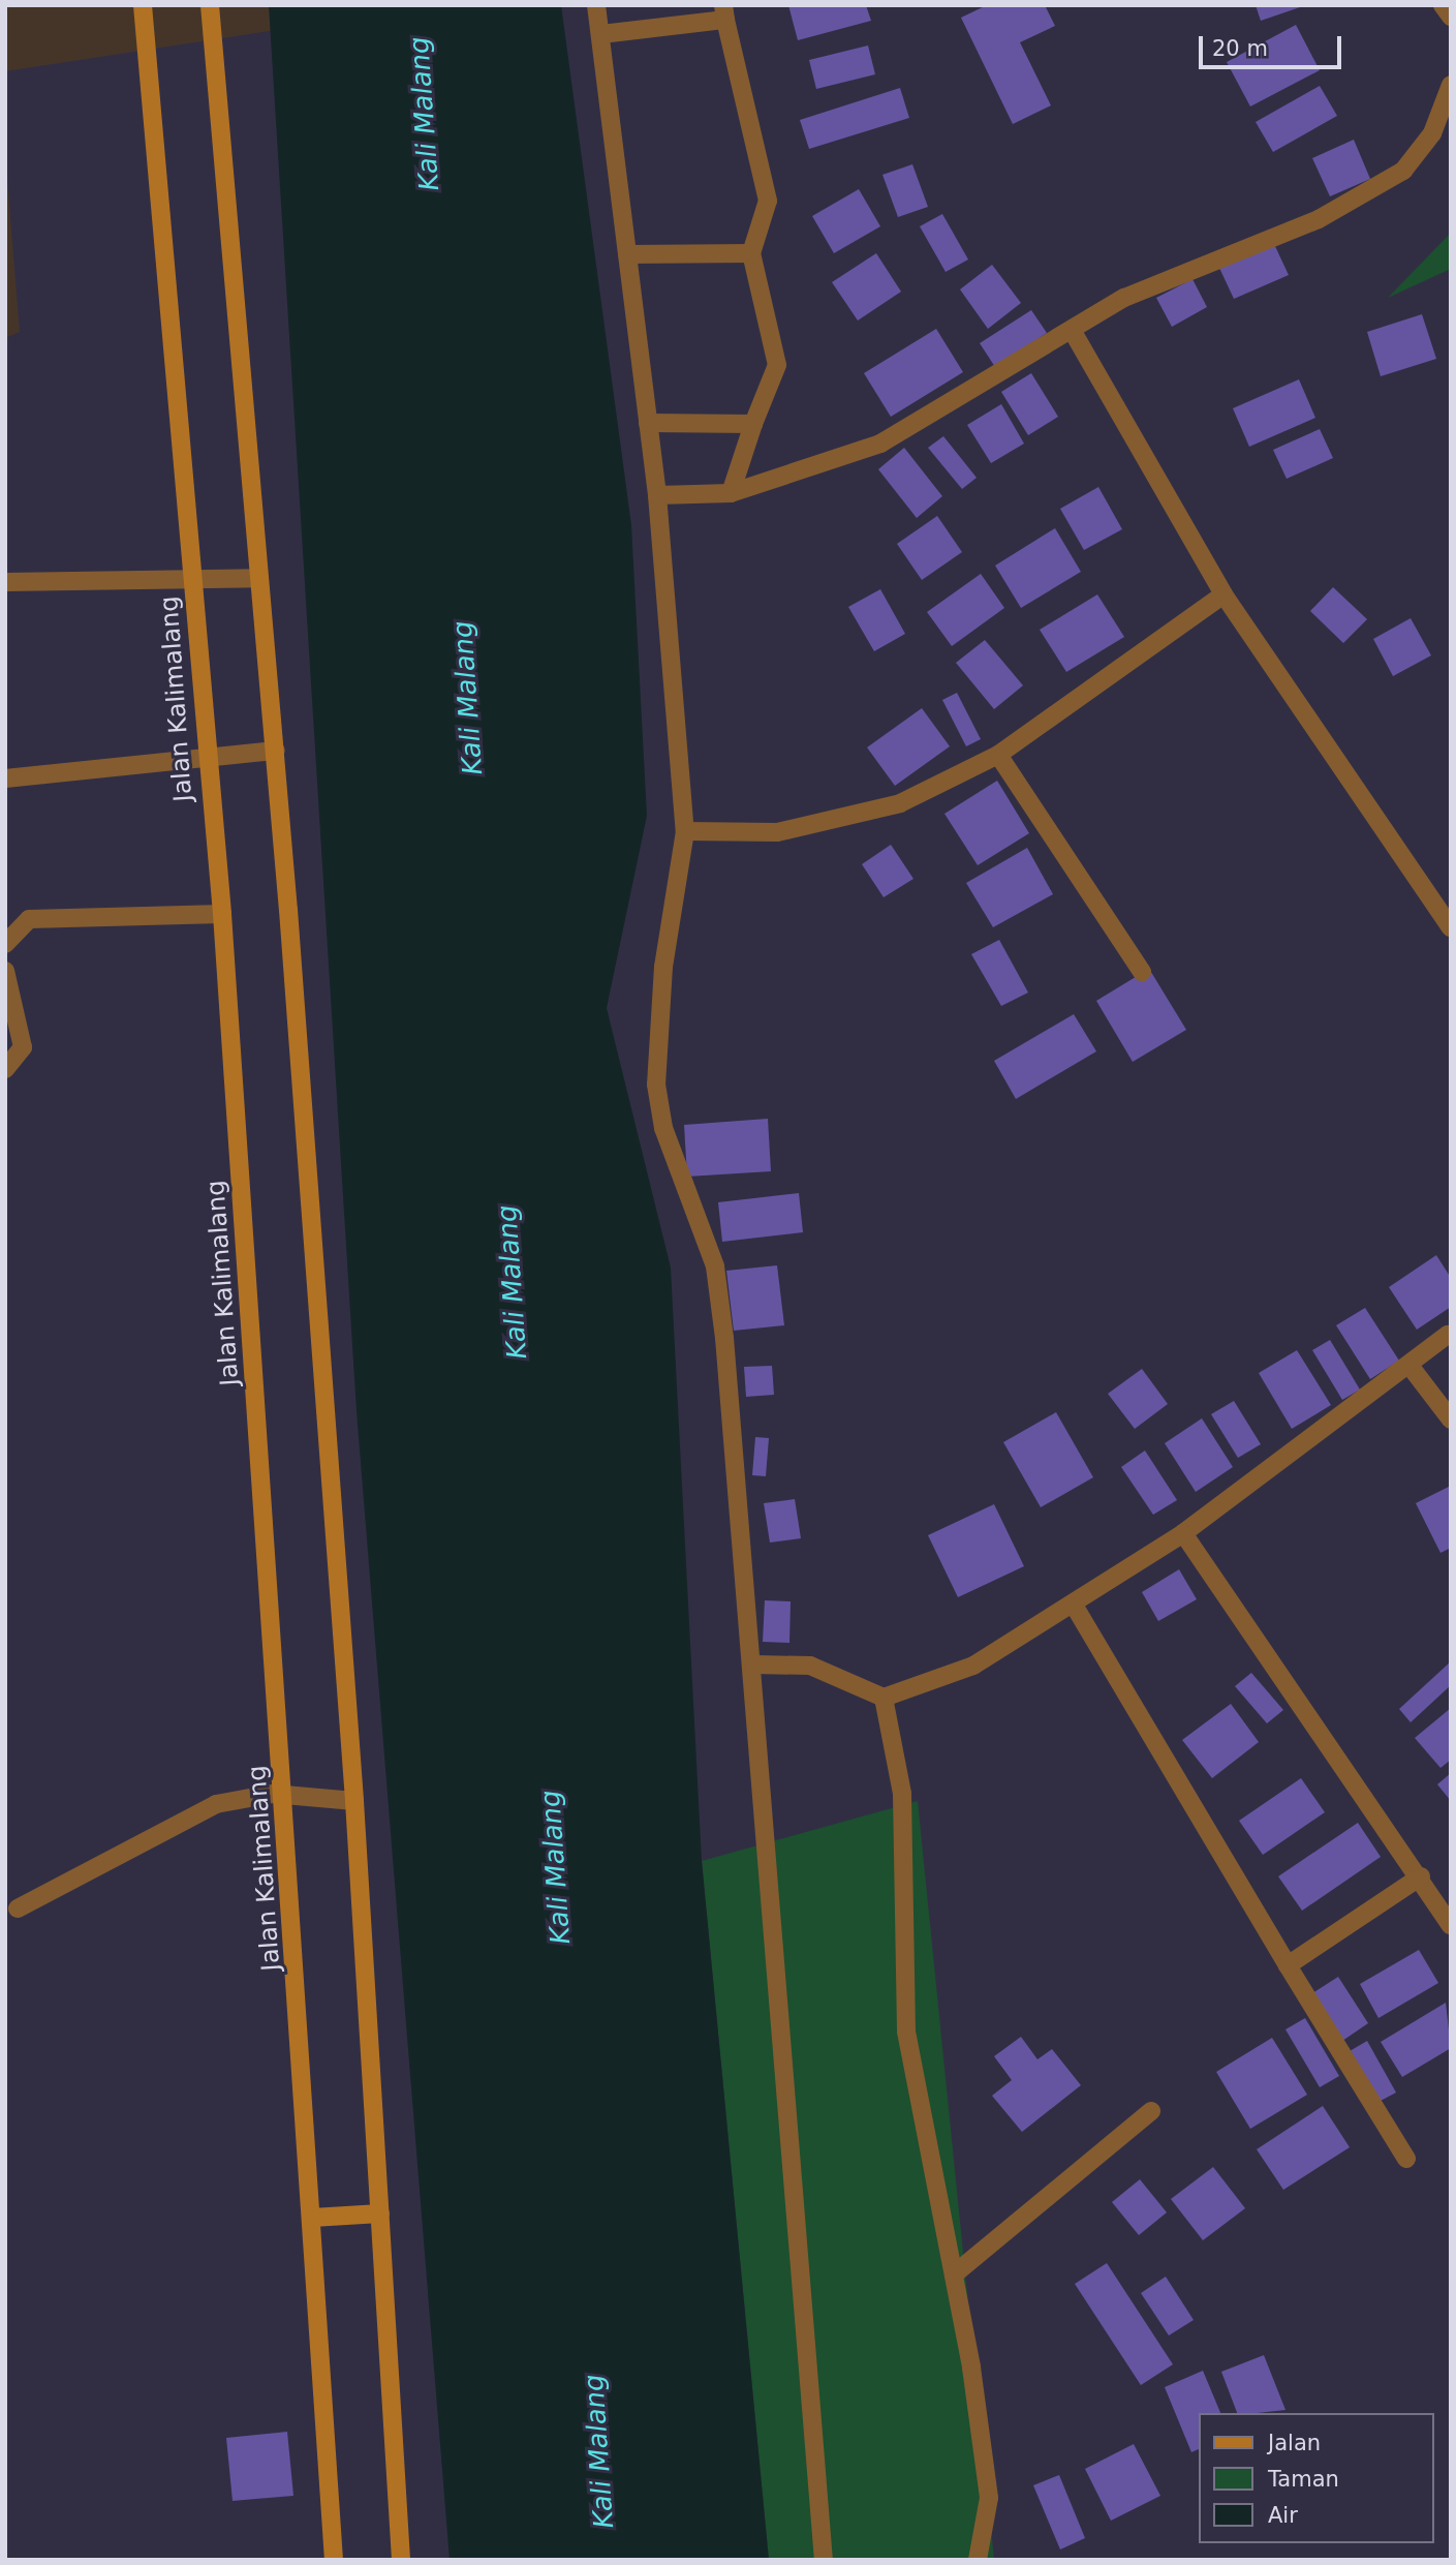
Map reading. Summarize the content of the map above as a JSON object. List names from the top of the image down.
{
  "streets": {
    "main road": ["Jalan Kalimalang"]
  },
  "water": ["Kali Malang"],
  "legend": ["Jalan", "Taman", "Air"],
  "scale_bar": "20 m"
}
